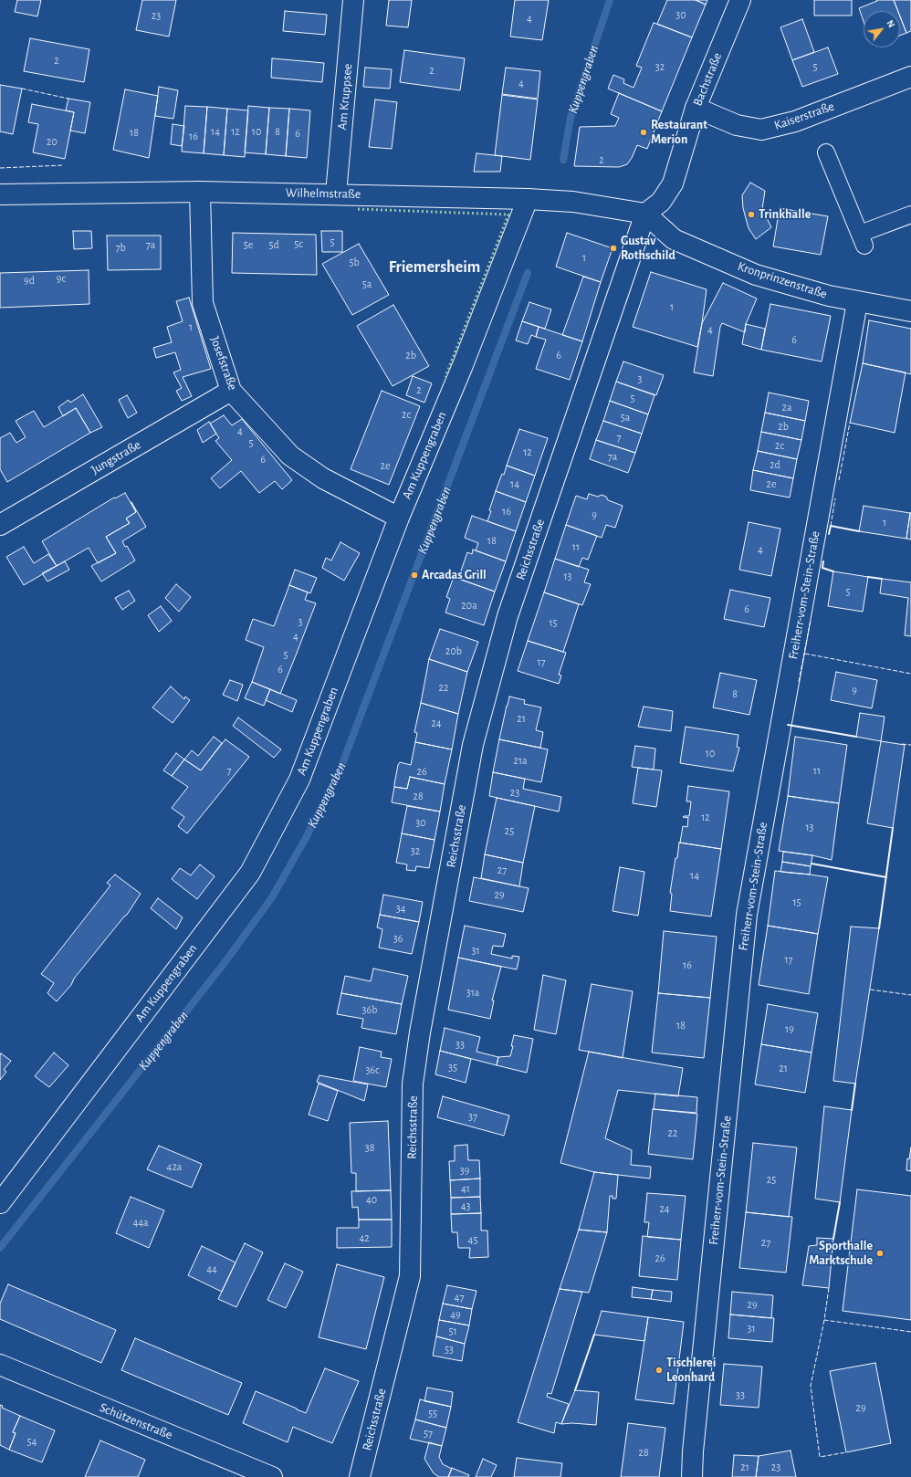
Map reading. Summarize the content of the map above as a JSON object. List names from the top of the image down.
{
  "streets": {
    "street": [
      "Bachstraße",
      "Am Kruppsee",
      "Kaiserstraße",
      "Wilhelmstraße",
      "Kronprinzenstraße",
      "Josefstraße",
      "Am Kuppengraben",
      "Jungstraße",
      "Reichsstraße",
      "Freiherr-vom-Stein-Straße",
      "Schützenstraße"
    ]
  },
  "crossings": [
    ["Bachstraße", "Kaiserstraße"],
    ["Bachstraße", "Wilhelmstraße"],
    ["Bachstraße", "Kronprinzenstraße"],
    ["Bachstraße", "Reichsstraße"],
    ["Am Kruppsee", "Wilhelmstraße"],
    ["Wilhelmstraße", "Kronprinzenstraße"],
    ["Wilhelmstraße", "Josefstraße"],
    ["Wilhelmstraße", "Am Kuppengraben"],
    ["Wilhelmstraße", "Reichsstraße"],
    ["Kronprinzenstraße", "Reichsstraße"],
    ["Kronprinzenstraße", "Freiherr-vom-Stein-Straße"],
    ["Josefstraße", "Am Kuppengraben"],
    ["Josefstraße", "Jungstraße"]
  ],
  "districts": ["Friemersheim"],
  "water": ["Kuppengraben"],
  "places": [
    "Restaurant Merion",
    "Trinkhalle",
    "Gustav Rothschild",
    "Arcadas Grill",
    "Sporthalle Marktschule",
    "Tischlerei Leonhard"
  ],
  "house_numbers": [
    "30",
    "23",
    "4",
    "2",
    "32",
    "5",
    "2",
    "4",
    "14",
    "12",
    "10",
    "8",
    "18",
    "6",
    "16",
    "20",
    "2",
    "5",
    "5c",
    "7a",
    "5e",
    "5d",
    "7b",
    "1",
    "5b",
    "9c",
    "9d",
    "5a",
    "1",
    "1",
    "4",
    "6",
    "2b",
    "6",
    "3",
    "2",
    "5",
    "2a",
    "2c",
    "5a",
    "2b",
    "4",
    "7",
    "5",
    "2c",
    "12",
    "7a",
    "6",
    "2d",
    "2e",
    "14",
    "2e",
    "16",
    "9",
    "1",
    "18",
    "11",
    "4",
    "13",
    "5",
    "20a",
    "6",
    "3",
    "15",
    "4",
    "20b",
    "5",
    "17",
    "6",
    "22",
    "9",
    "8",
    "21",
    "24",
    "10",
    "21a",
    "7",
    "11",
    "26",
    "23",
    "28",
    "12",
    "30",
    "13",
    "25",
    "32",
    "27",
    "14",
    "29",
    "15",
    "34",
    "36",
    "31",
    "17",
    "16",
    "31a",
    "36b",
    "18",
    "19",
    "33",
    "35",
    "21",
    "36c",
    "37",
    "22",
    "38",
    "42a",
    "39",
    "25",
    "41",
    "40",
    "43",
    "24",
    "44a",
    "42",
    "45",
    "27",
    "26",
    "44",
    "47",
    "29",
    "49",
    "31",
    "51",
    "53",
    "33",
    "29",
    "55",
    "57",
    "54",
    "28",
    "21",
    "23"
  ],
  "north": "top right"
}
